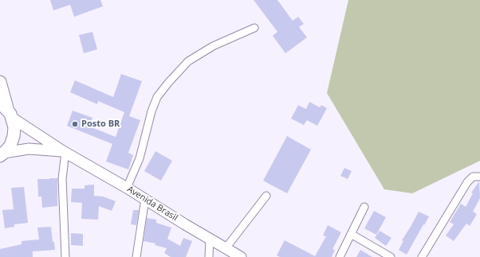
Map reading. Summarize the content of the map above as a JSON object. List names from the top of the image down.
{
  "streets": {
    "street": ["Avenida Brasil"]
  },
  "places": ["Posto BR"]
}
